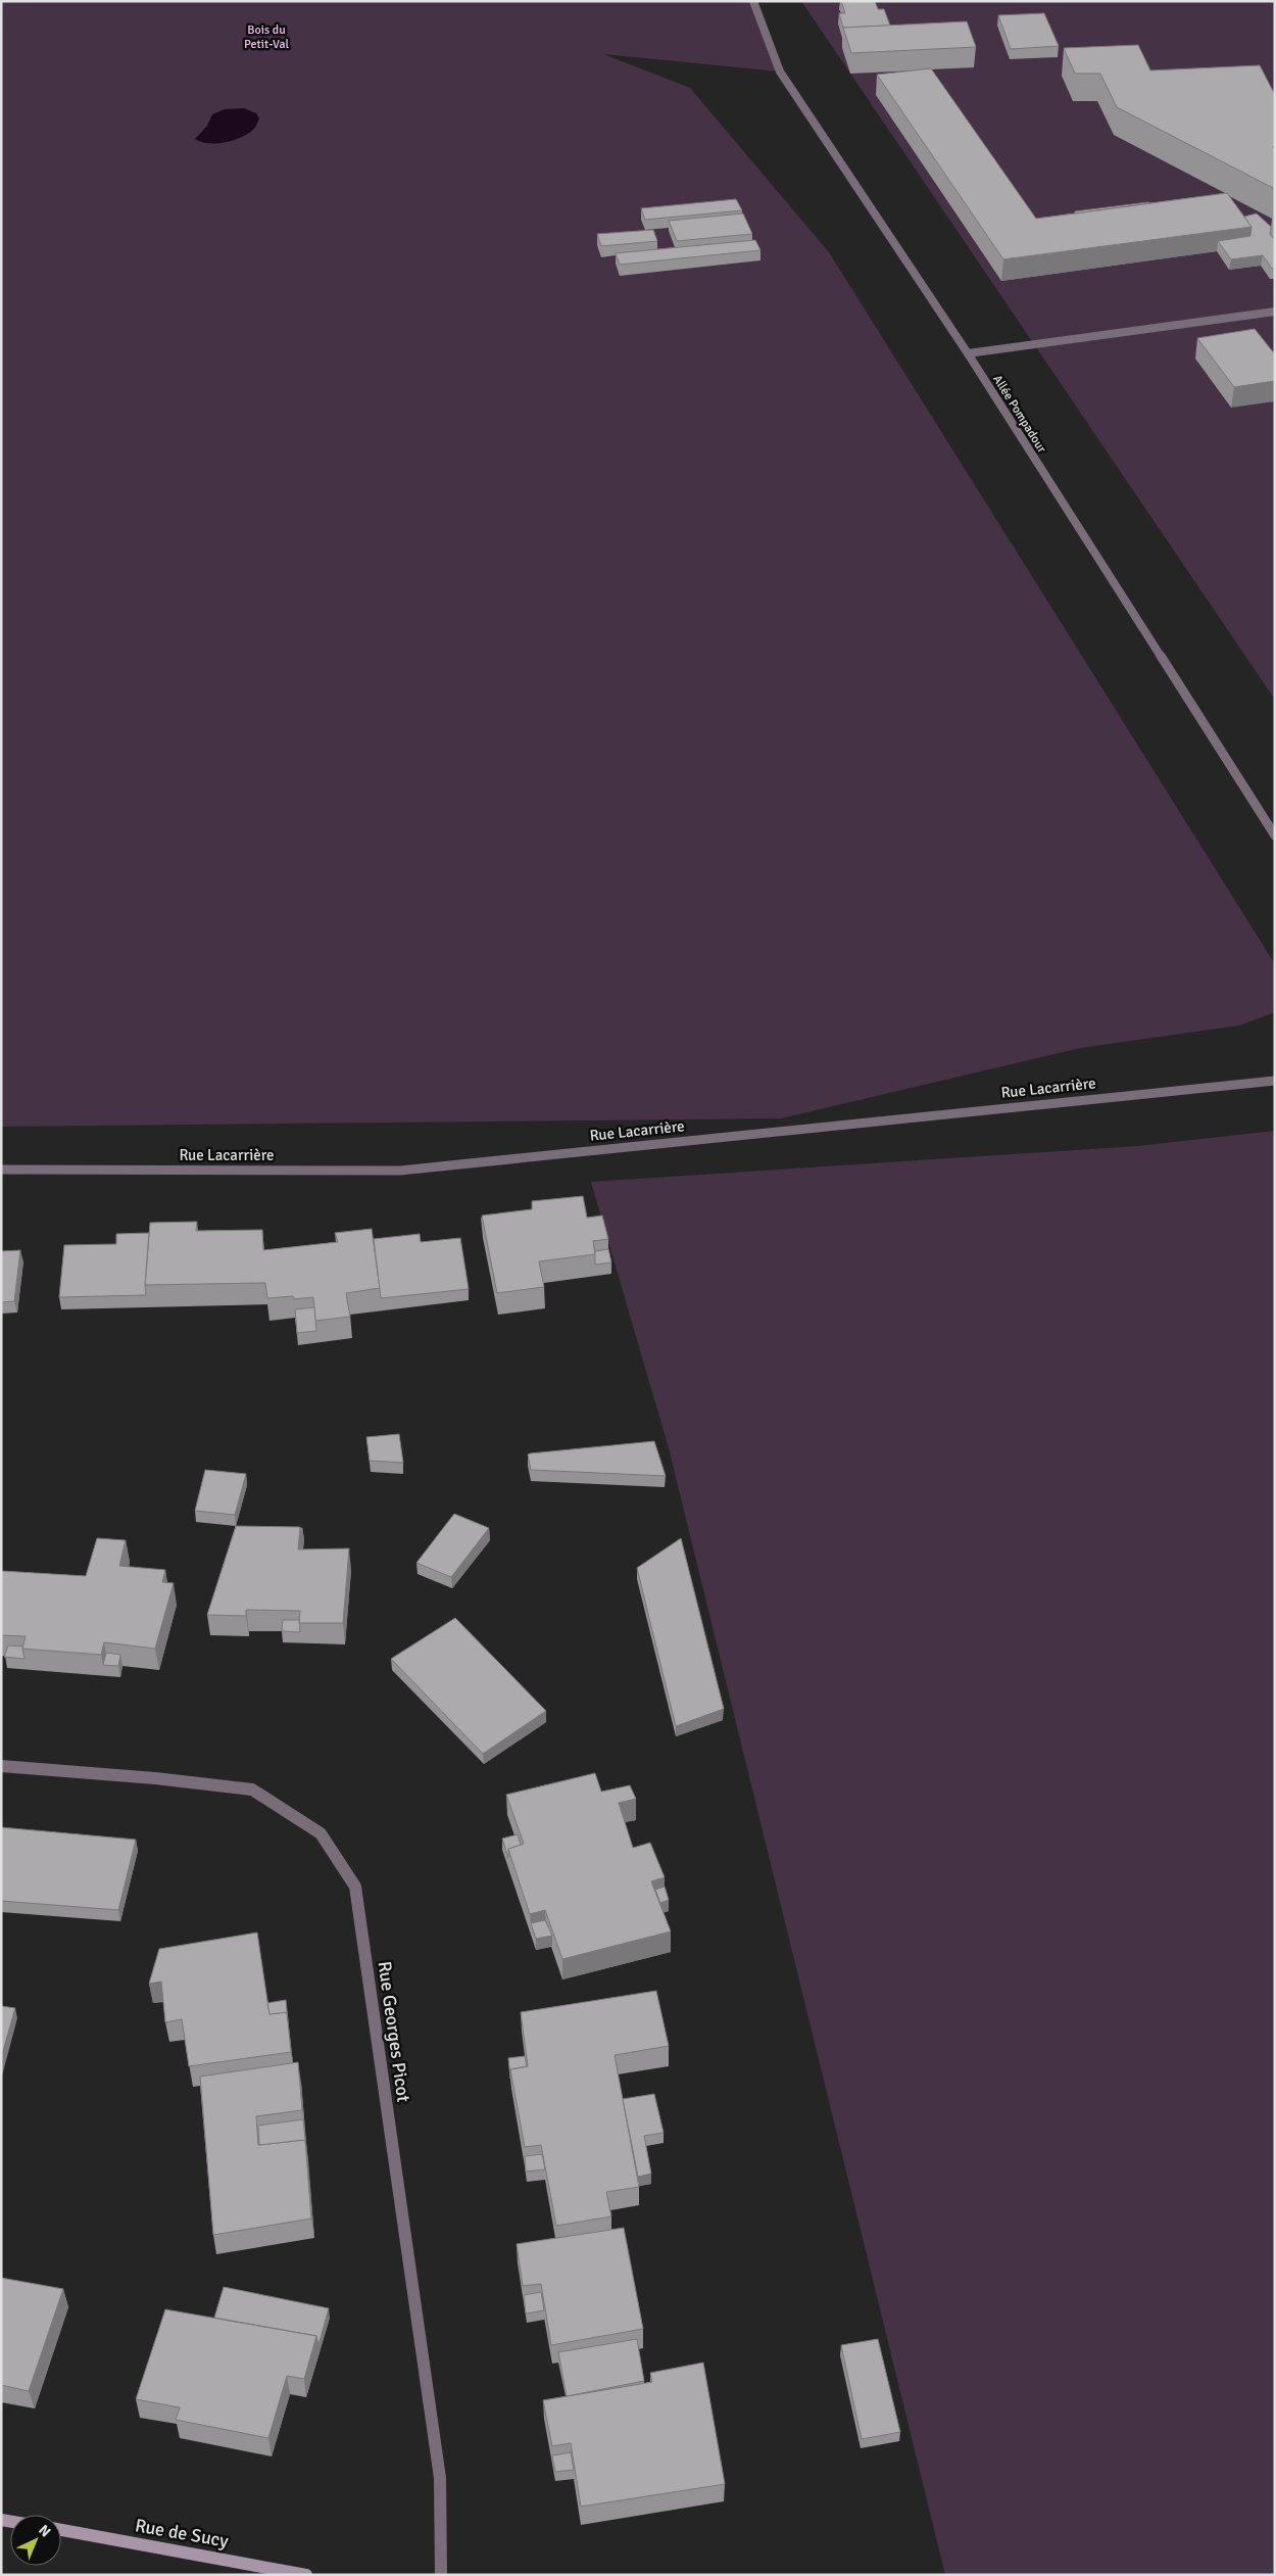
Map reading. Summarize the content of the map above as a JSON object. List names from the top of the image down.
{
  "streets": {
    "main road": ["Rue de Sucy"],
    "street": ["Allée Pompadour", "Rue Lacarrière", "Rue Georges Picot"]
  },
  "parks": ["Bois du Petit-Val"],
  "north": "top right"
}
